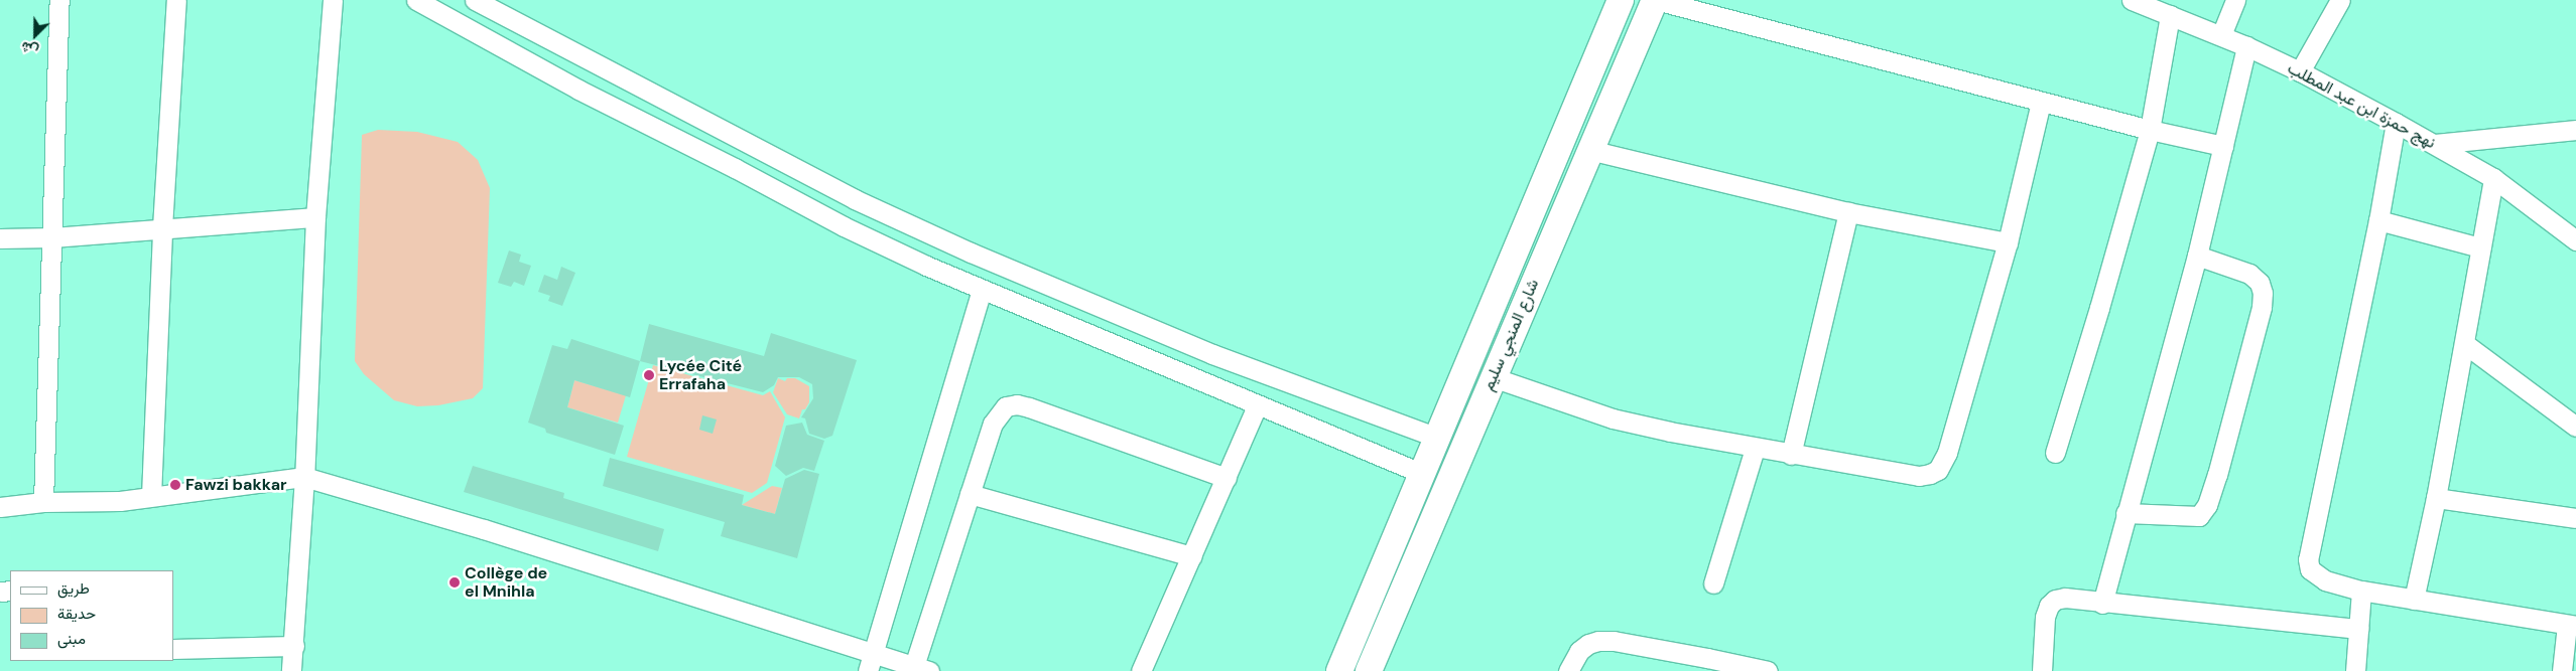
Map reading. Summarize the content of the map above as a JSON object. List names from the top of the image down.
{
  "streets": {
    "main road": ["شارع المنجي سليم"],
    "street": ["نهج حمزة ابن عبد المطلب"]
  },
  "places": ["Lycée Cité Errafaha", "Fawzi bakkar", "Collège de el Mnihla"],
  "legend": ["طريق", "حديقة", "مبنى"],
  "north": "bottom left"
}
